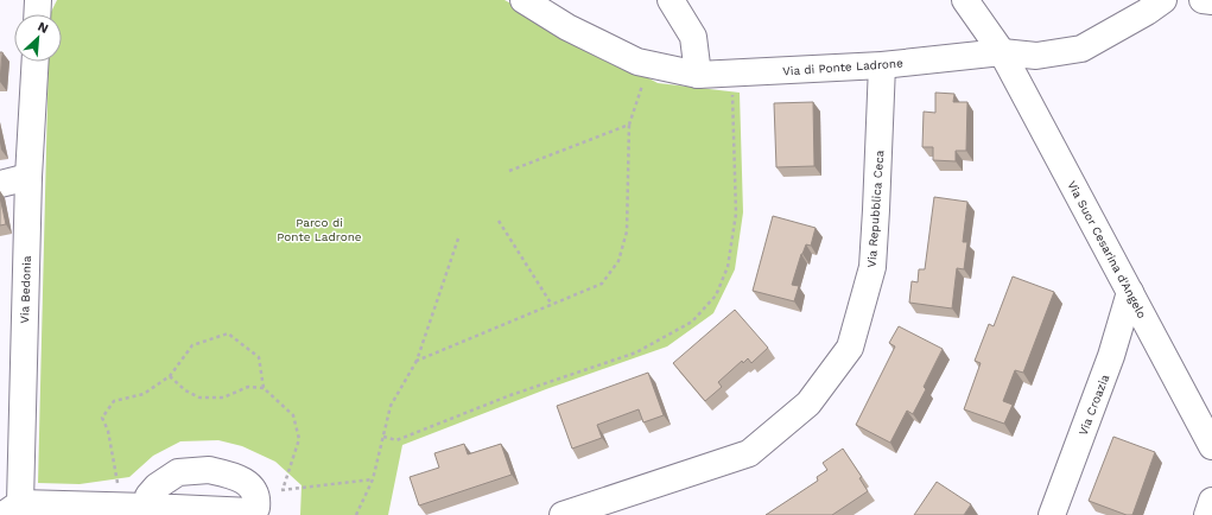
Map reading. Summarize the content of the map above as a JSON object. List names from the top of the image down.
{
  "streets": {
    "street": [
      "Via di Ponte Ladrone",
      "Via Repubblica Ceca",
      "Via Suor Cesarina d'Angelo",
      "Via Bedonia",
      "Via Croazia"
    ]
  },
  "crossings": [
    ["Via di Ponte Ladrone", "Via Repubblica Ceca"],
    ["Via di Ponte Ladrone", "Via Suor Cesarina d'Angelo"],
    ["Via Suor Cesarina d'Angelo", "Via Croazia"]
  ],
  "parks": ["Parco di Ponte Ladrone"],
  "north": "top right"
}
